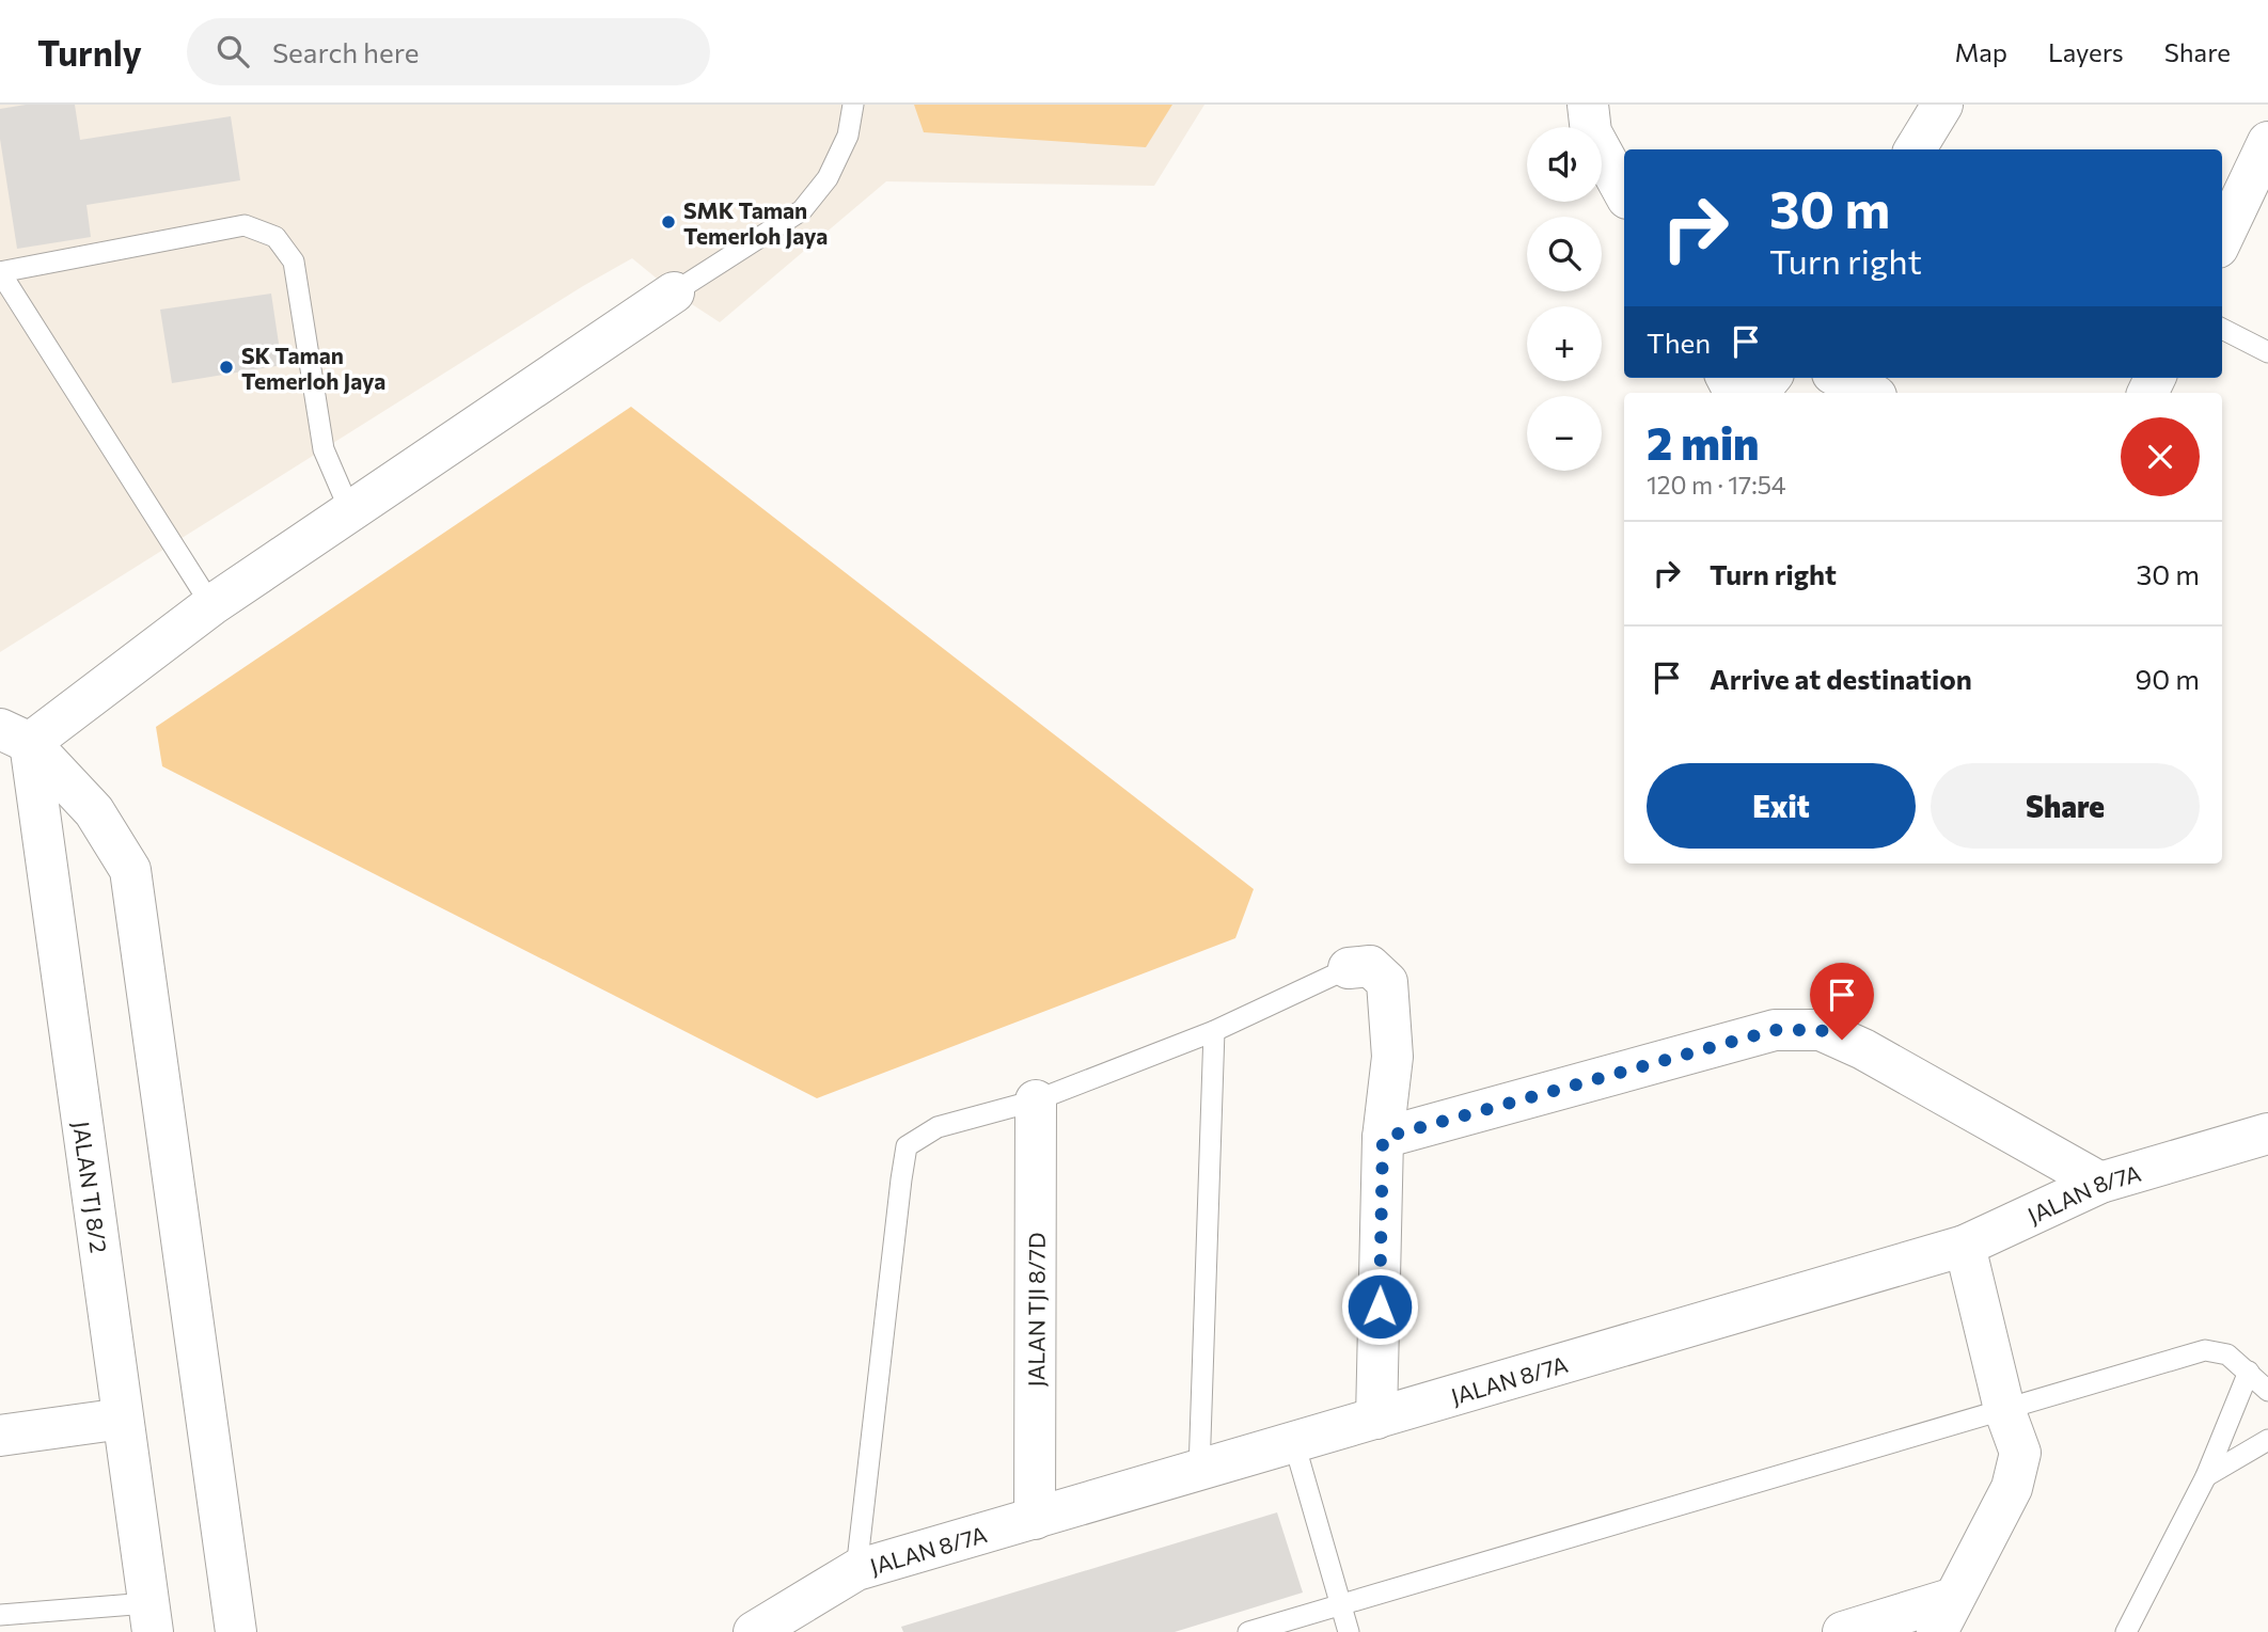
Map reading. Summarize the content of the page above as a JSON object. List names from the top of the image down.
{
  "streets": {
    "street": ["JALAN TJ 8/2", "JALAN 8/7A", "JALAN TJI 8/7D"]
  },
  "crossings": [
    ["JALAN 8/7A", "JALAN TJI 8/7D"]
  ],
  "places": ["SMK Taman Temerloh Jaya", "SK Taman Temerloh Jaya"],
  "page": {
    "header": "Turnly",
    "search": "Search here",
    "nav": ["Map", "Layers", "Share"],
    "map_buttons": ["+", "−"],
    "turn": ["30 m", "Turn right"],
    "then": "Then",
    "heading": ["2 min", "120 m · 17:54"],
    "list": [
      {
        "name": "Turn right",
        "value": "30 m"
      },
      {
        "name": "Arrive at destination",
        "value": "90 m"
      }
    ],
    "buttons": ["Exit", "Share"]
  }
}
